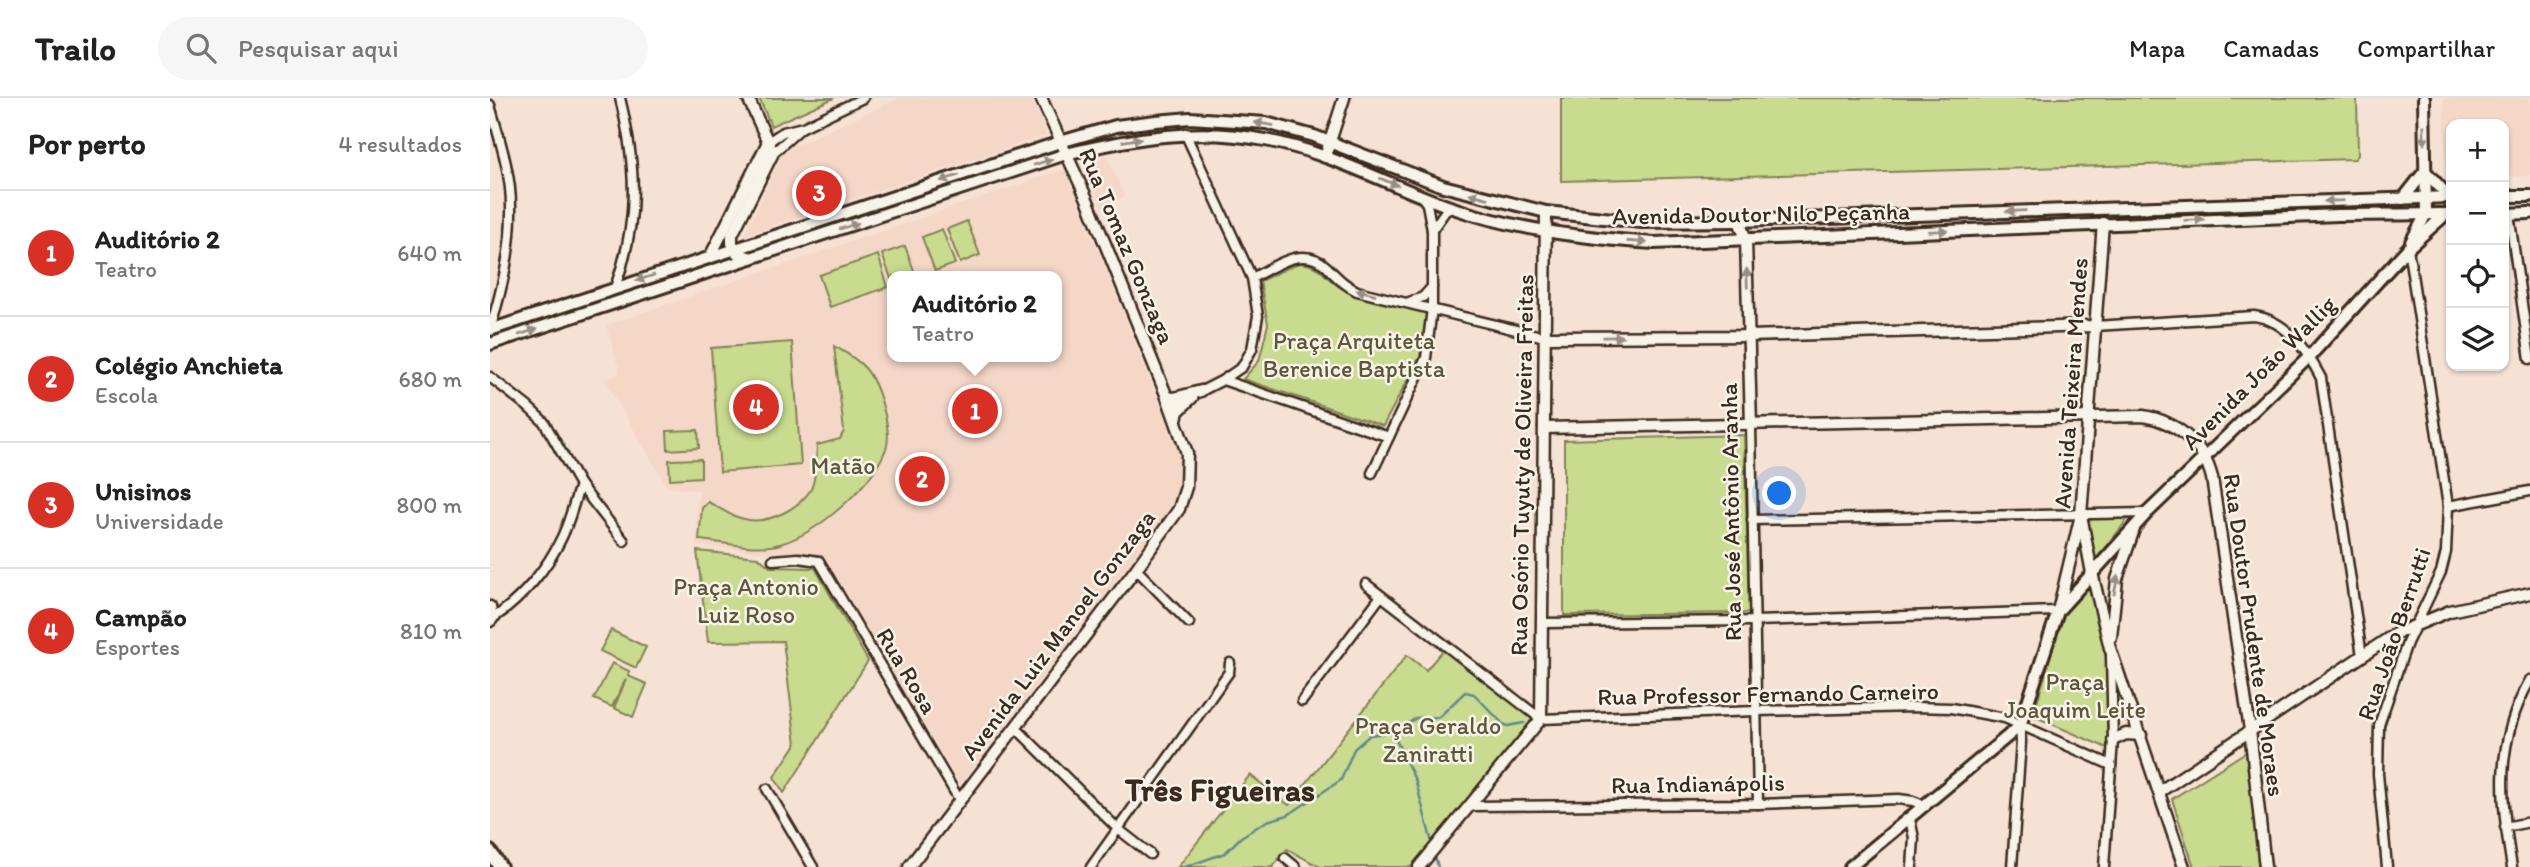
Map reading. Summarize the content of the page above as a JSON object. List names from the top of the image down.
{
  "streets": {
    "main road": ["Avenida Doutor Nilo Peçanha", "Avenida João Wallig"],
    "street": [
      "Rua Tomaz Gonzaga",
      "Avenida Teixeira Mendes",
      "Rua Osório Tuyuty de Oliveira Freitas",
      "Rua José Antônio Aranha",
      "Rua João Berrutti",
      "Avenida Luiz Manoel Gonzaga",
      "Rua Doutor Prudente de Moraes",
      "Rua Rosa",
      "Rua Professor Fernando Carneiro",
      "Rua Indianápolis"
    ]
  },
  "crossings": [
    ["Avenida Doutor Nilo Peçanha", "Rua Tomaz Gonzaga"],
    ["Avenida Doutor Nilo Peçanha", "Avenida João Wallig"],
    ["Avenida Doutor Nilo Peçanha", "Avenida Teixeira Mendes"],
    ["Avenida Doutor Nilo Peçanha", "Rua Osório Tuyuty de Oliveira Freitas"],
    ["Avenida Doutor Nilo Peçanha", "Rua José Antônio Aranha"],
    ["Rua Tomaz Gonzaga", "Avenida Luiz Manoel Gonzaga"],
    ["Avenida João Wallig", "Avenida Teixeira Mendes"],
    ["Avenida João Wallig", "Rua João Berrutti"],
    ["Avenida João Wallig", "Rua Doutor Prudente de Moraes"],
    ["Avenida Teixeira Mendes", "Rua Doutor Prudente de Moraes"],
    ["Rua Osório Tuyuty de Oliveira Freitas", "Rua Doutor Prudente de Moraes"],
    ["Rua Osório Tuyuty de Oliveira Freitas", "Rua Professor Fernando Carneiro"],
    ["Rua José Antônio Aranha", "Rua Doutor Prudente de Moraes"],
    ["Rua José Antônio Aranha", "Rua Professor Fernando Carneiro"],
    ["Rua José Antônio Aranha", "Rua Indianápolis"],
    ["Avenida Luiz Manoel Gonzaga", "Rua Rosa"]
  ],
  "districts": ["Três Figueiras"],
  "parks": [
    "Praça Arquiteta Berenice Baptista",
    "Matão",
    "Praça Antonio Luiz Roso",
    "Praça Joaquim Leite",
    "Praça Geraldo Zaniratti"
  ],
  "page": {
    "header": "Trailo",
    "search": "Pesquisar aqui",
    "nav": ["Mapa", "Camadas", "Compartilhar"],
    "heading": ["Por perto", "4 resultados"],
    "map_buttons": ["+", "−"],
    "pins": [
      "3",
      "4",
      "1",
      "2"
    ],
    "list": [
      {
        "mark": "1",
        "name": "Auditório 2",
        "note": "Teatro",
        "value": "640 m"
      },
      {
        "mark": "2",
        "name": "Colégio Anchieta",
        "note": "Escola",
        "value": "680 m"
      },
      {
        "mark": "3",
        "name": "Unisinos",
        "note": "Universidade",
        "value": "800 m"
      },
      {
        "mark": "4",
        "name": "Campão",
        "note": "Esportes",
        "value": "810 m"
      }
    ],
    "popup": ["Auditório 2", "Teatro"]
  }
}
